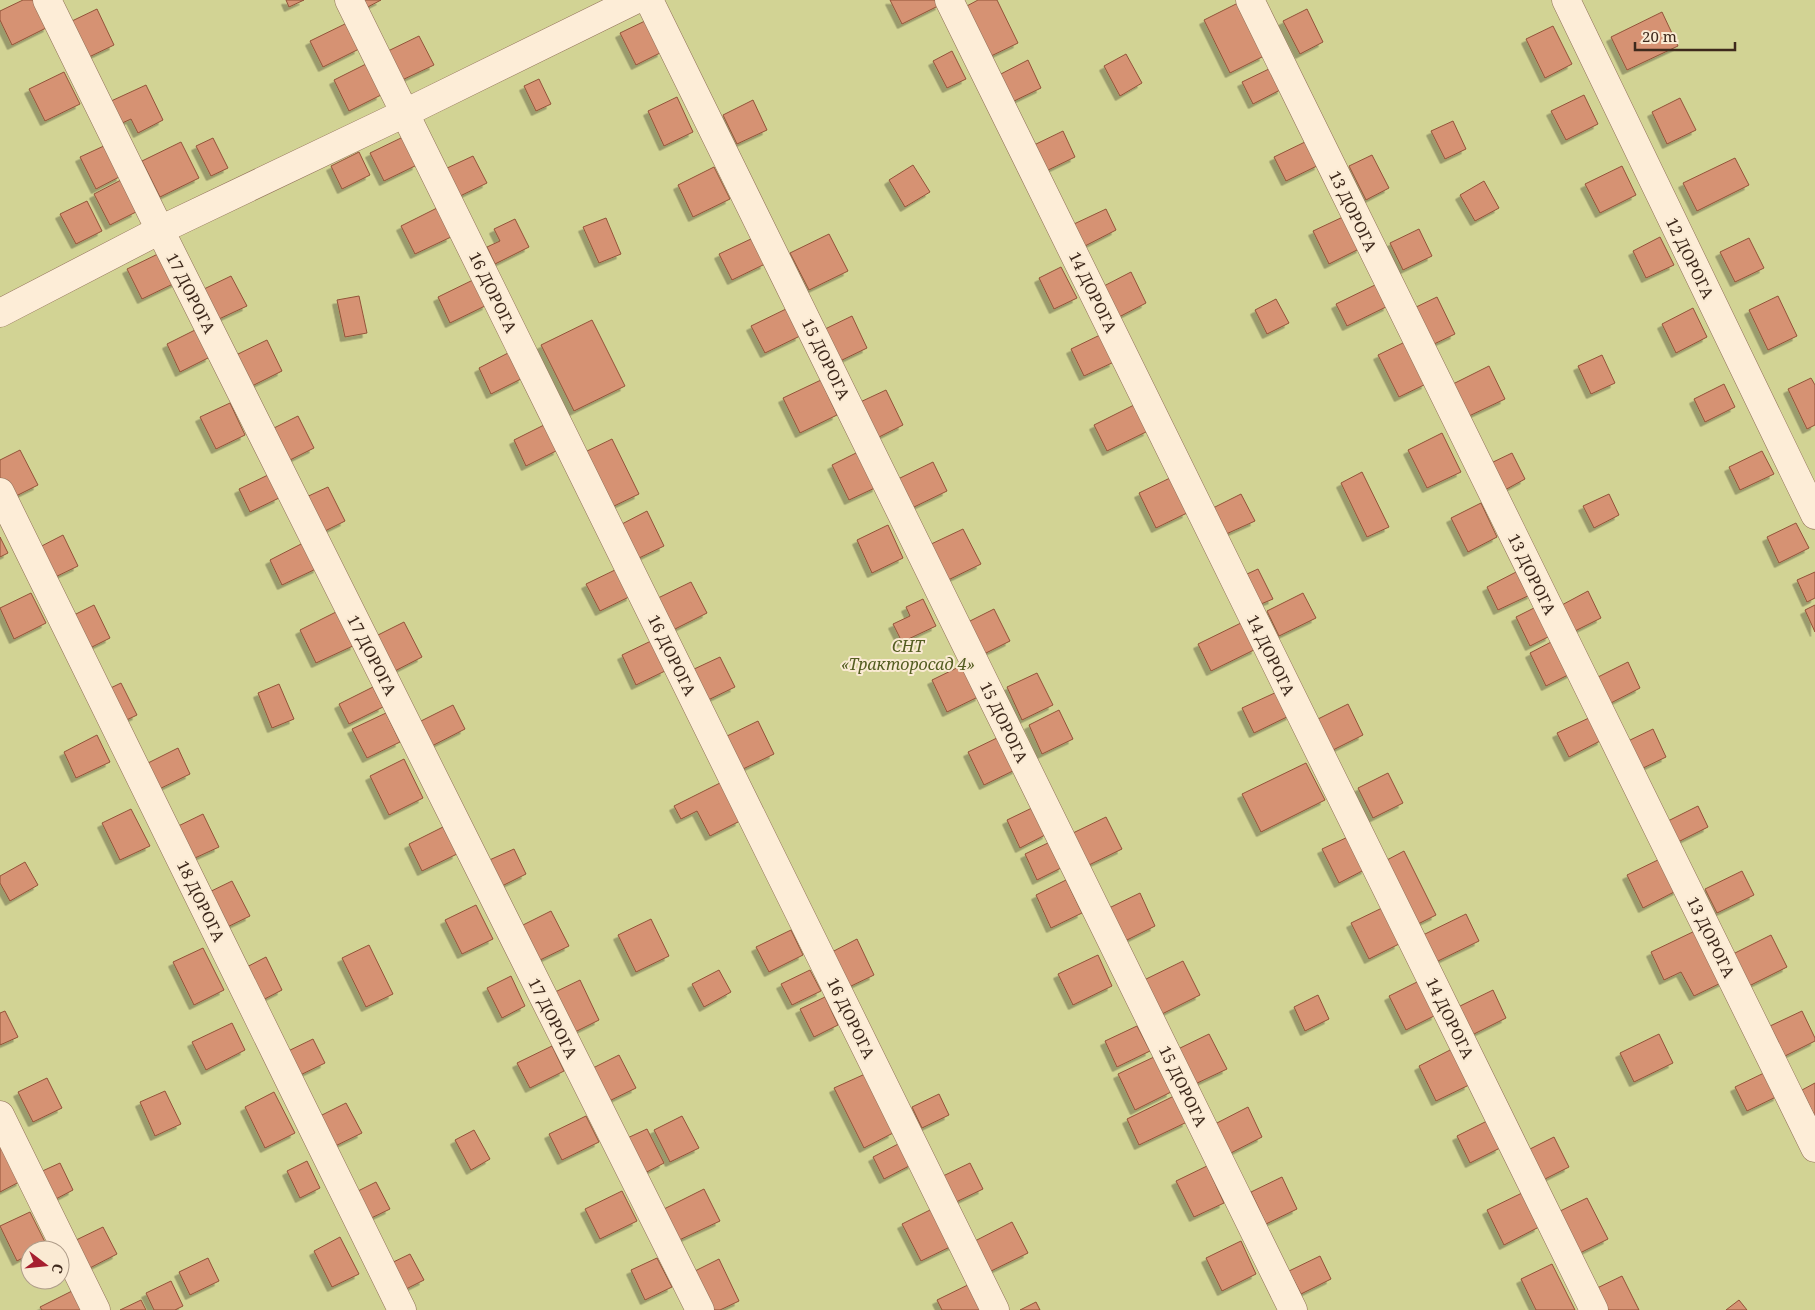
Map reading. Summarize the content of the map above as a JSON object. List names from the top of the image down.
{
  "streets": {
    "street": [
      "13 ДОРОГА",
      "12 ДОРОГА",
      "16 ДОРОГА",
      "14 ДОРОГА",
      "17 ДОРОГА",
      "15 ДОРОГА",
      "18 ДОРОГА"
    ]
  },
  "parks": ["СНТ «Тракторосад 4»"],
  "scale_bar": "20 m",
  "north": "right"
}
